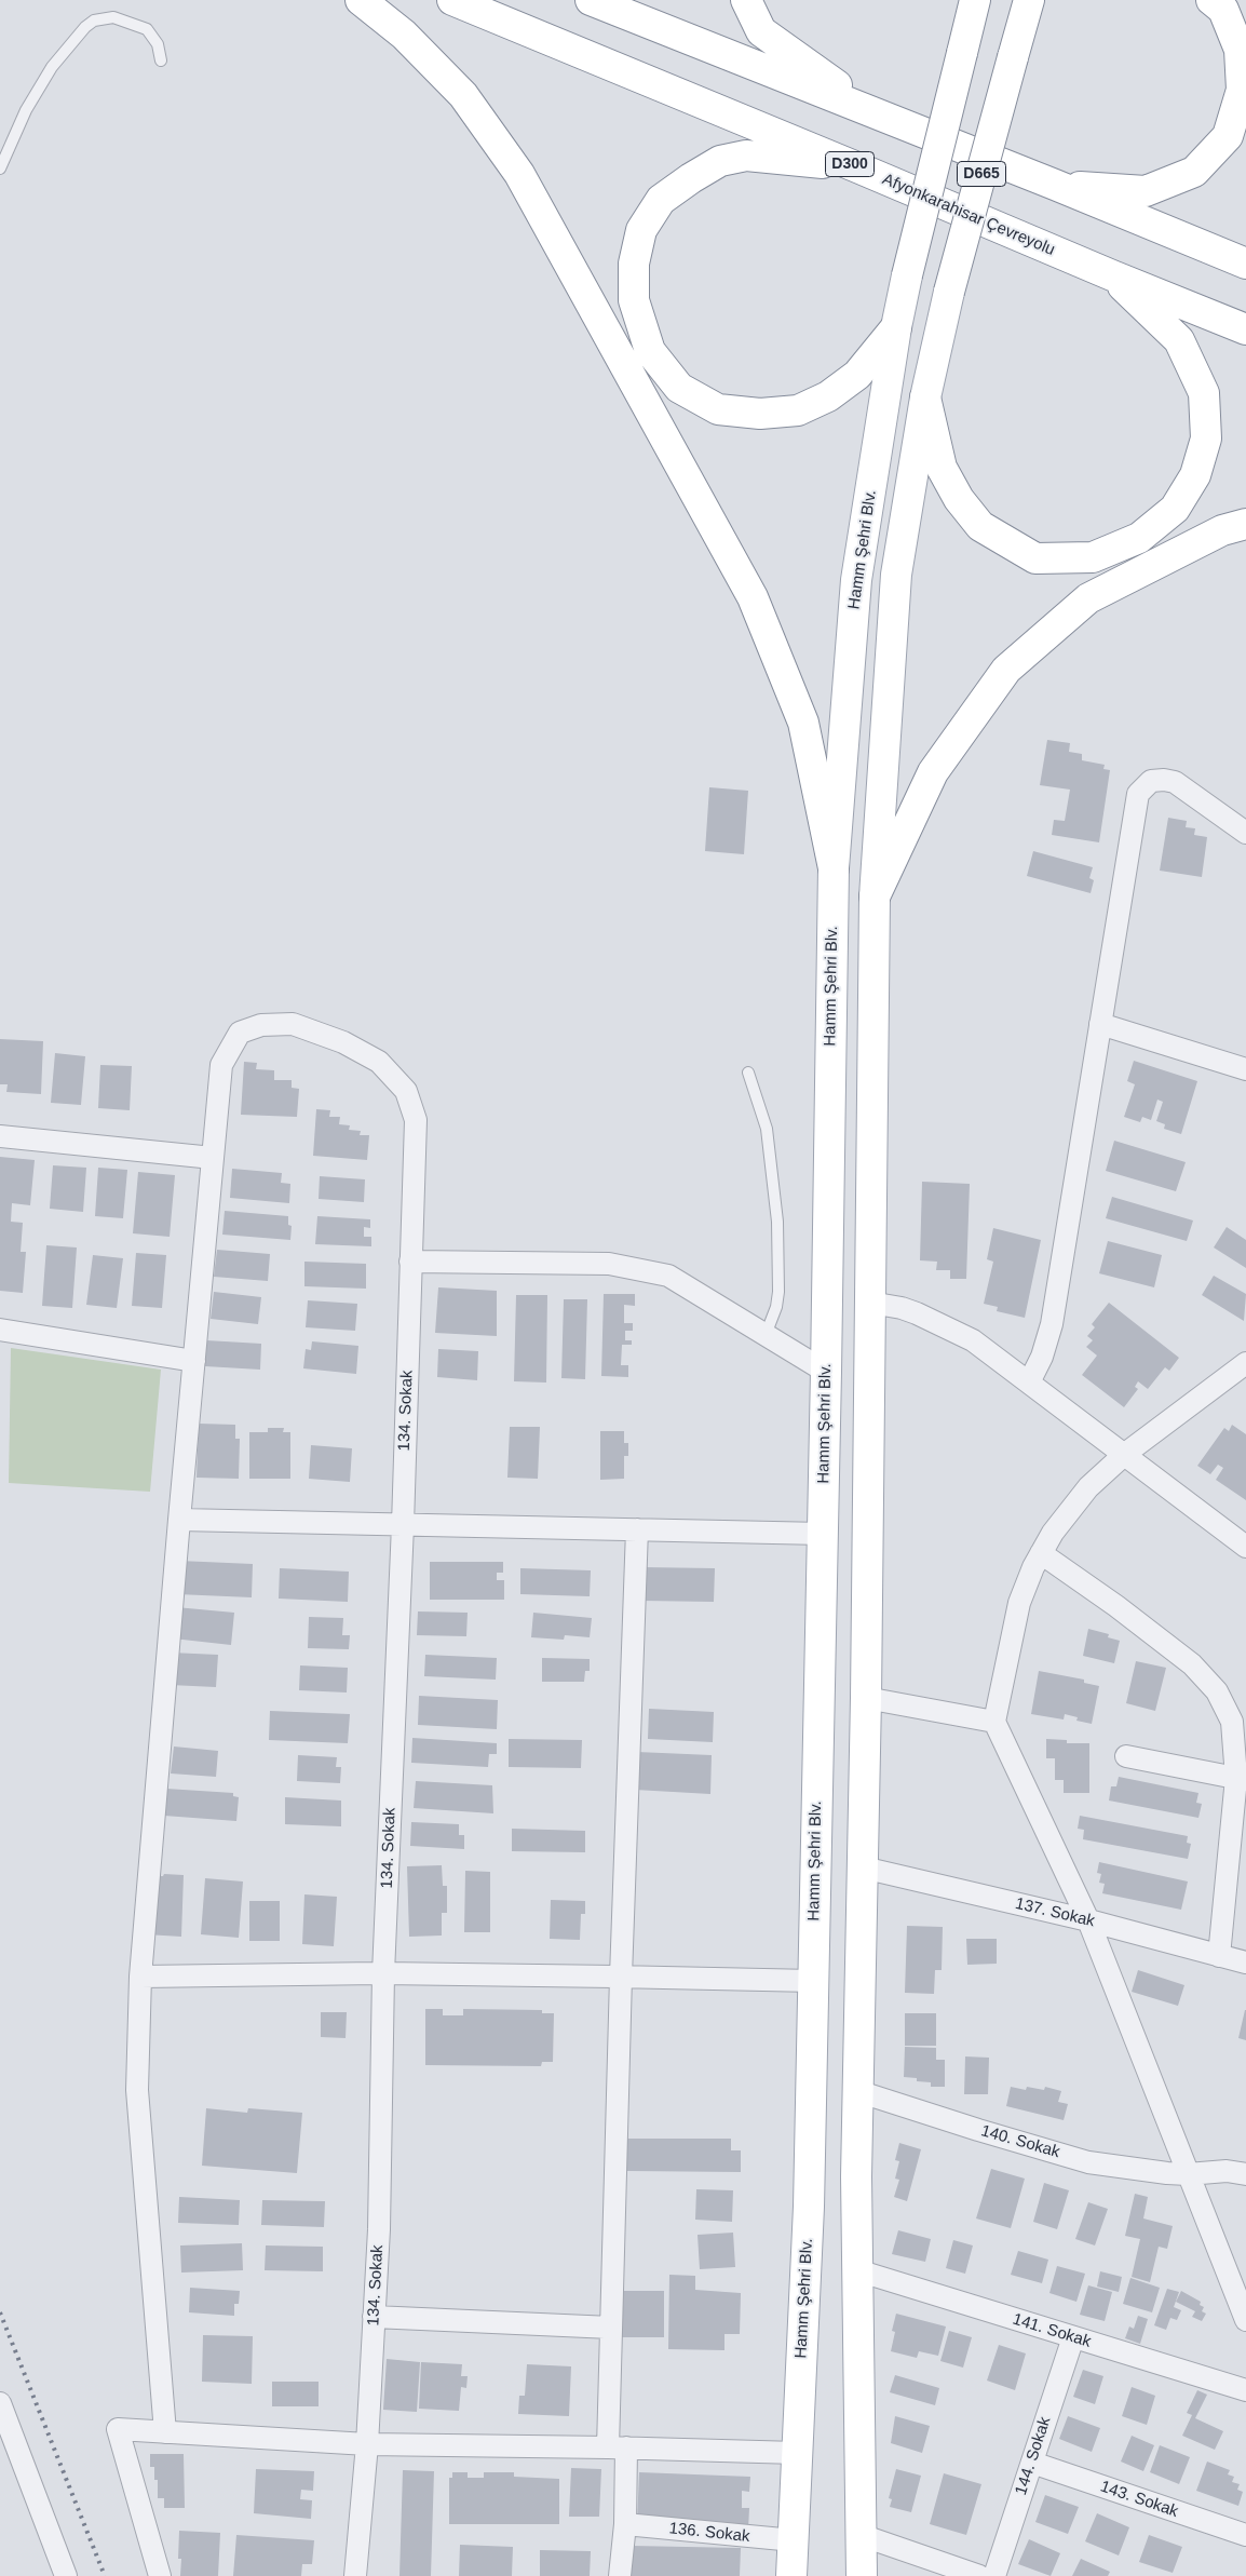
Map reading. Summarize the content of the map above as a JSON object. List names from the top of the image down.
{
  "streets": {
    "main road": [
      "D300",
      "D665",
      "Afyonkarahisar Çevreyolu",
      "Hamm Şehri Blv."
    ],
    "street": [
      "134. Sokak",
      "137. Sokak",
      "140. Sokak",
      "141. Sokak",
      "144. Sokak",
      "143. Sokak",
      "136. Sokak"
    ]
  },
  "crossings": [
    ["Hamm Şehri Blv.", "136. Sokak"],
    ["141. Sokak", "144. Sokak"],
    ["144. Sokak", "143. Sokak"]
  ]
}
